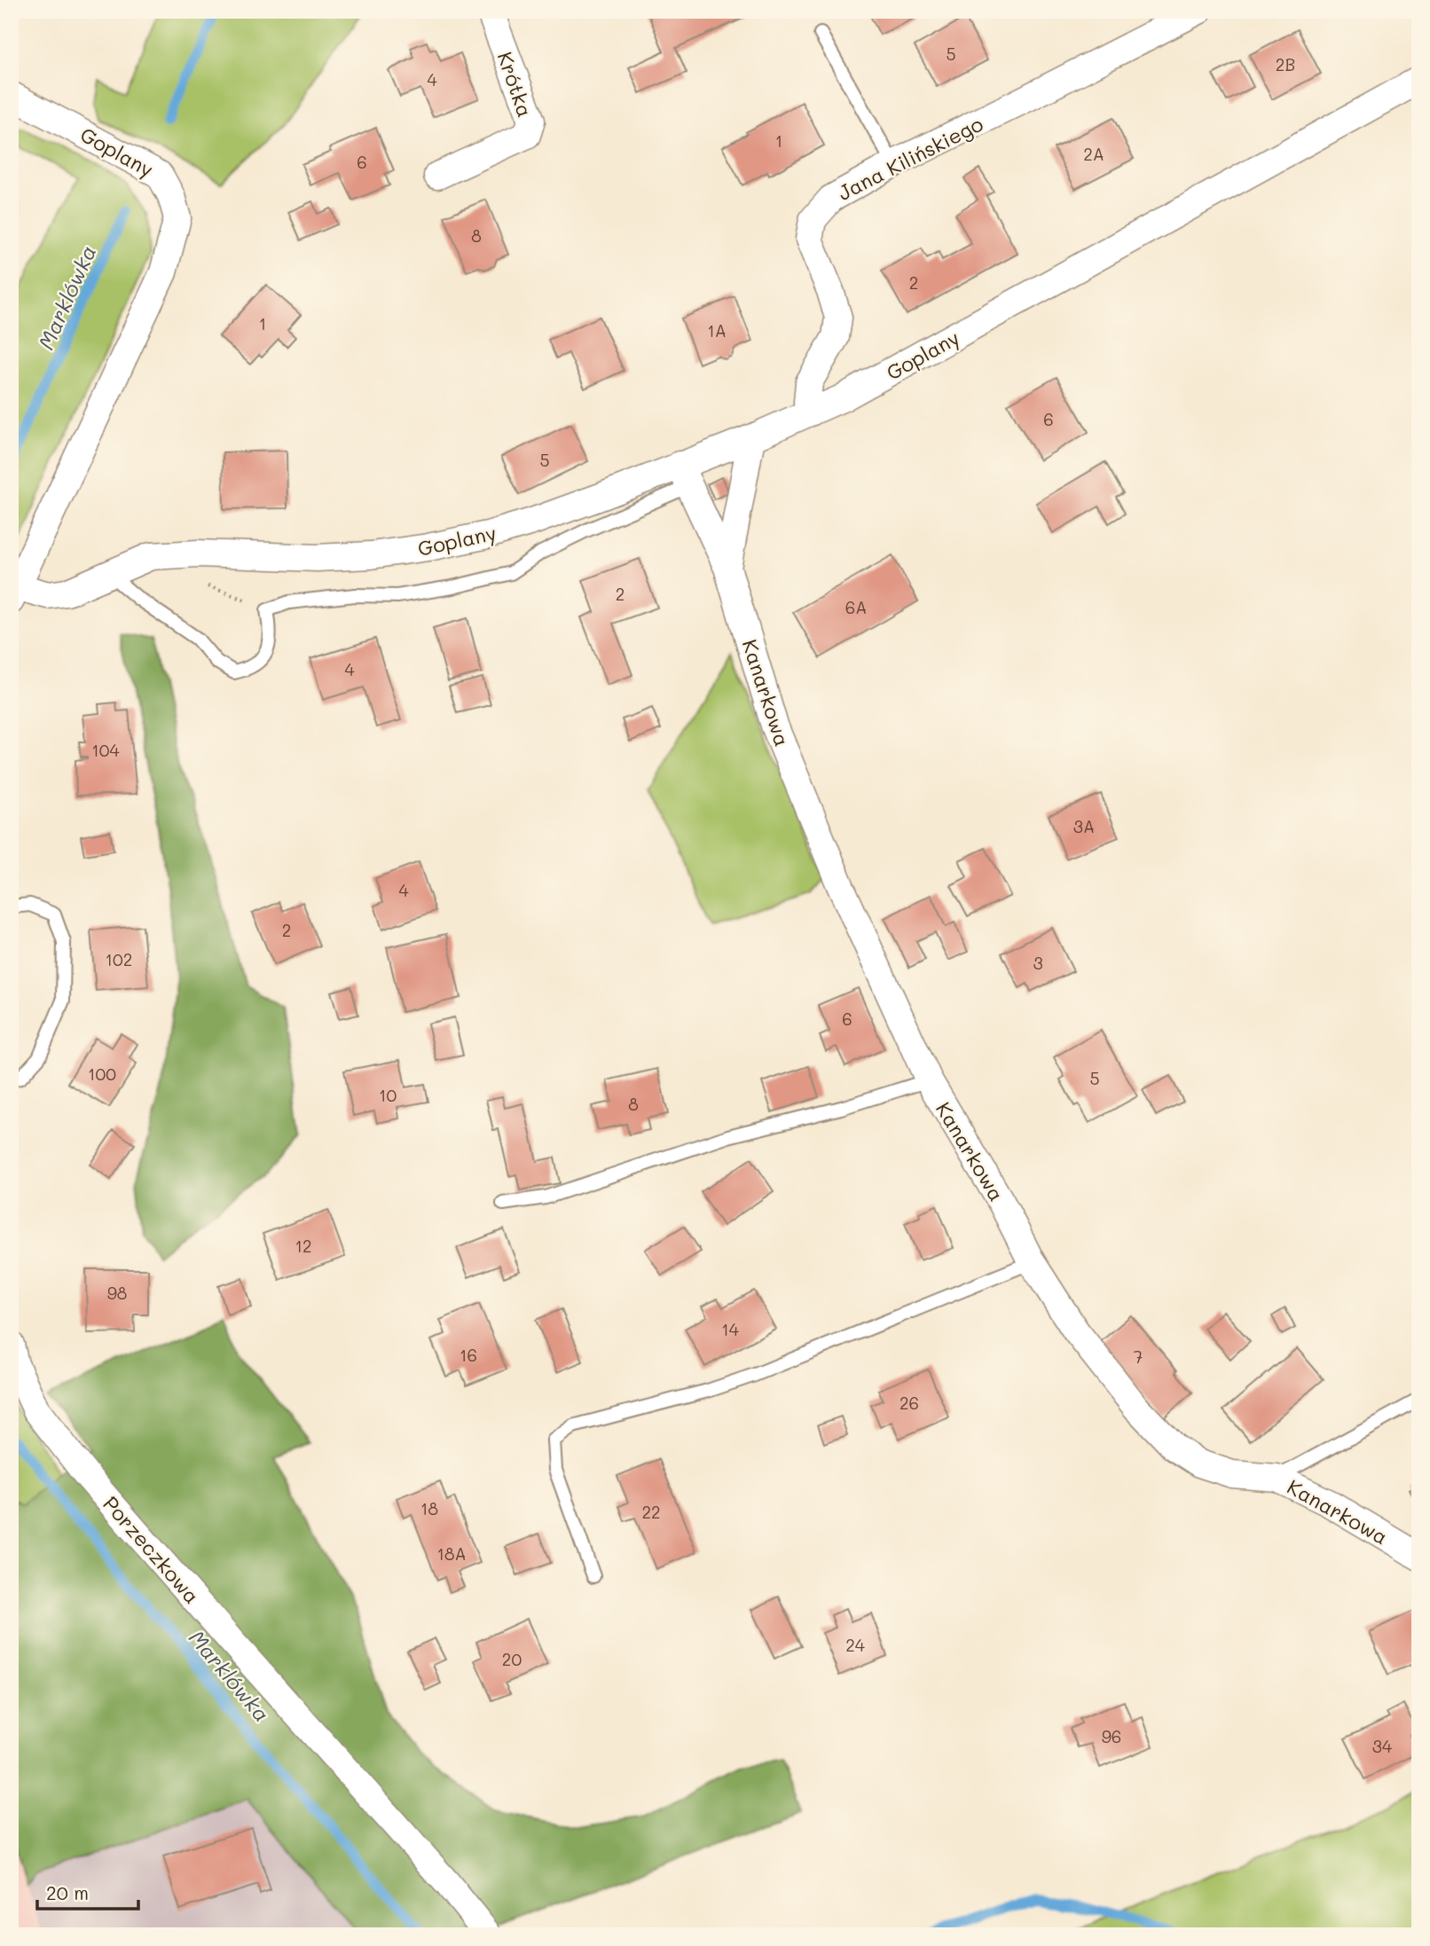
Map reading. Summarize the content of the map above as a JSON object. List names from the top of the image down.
{
  "streets": {
    "street": [
      "Krótka",
      "Goplany",
      "Jana Kilińskiego",
      "Kanarkowa",
      "Porzeczkowa"
    ]
  },
  "crossings": [
    ["Goplany", "Jana Kilińskiego"],
    ["Goplany", "Kanarkowa"]
  ],
  "water": ["Marklówka"],
  "house_numbers": [
    "5",
    "2B",
    "4",
    "1",
    "2A",
    "6",
    "8",
    "2",
    "1",
    "1A",
    "6",
    "5",
    "2",
    "6A",
    "4",
    "104",
    "3A",
    "4",
    "2",
    "102",
    "3",
    "6",
    "100",
    "5",
    "10",
    "8",
    "12",
    "98",
    "14",
    "16",
    "7",
    "26",
    "18",
    "22",
    "18A",
    "24",
    "20",
    "96",
    "34"
  ],
  "scale_bar": "20 m"
}
